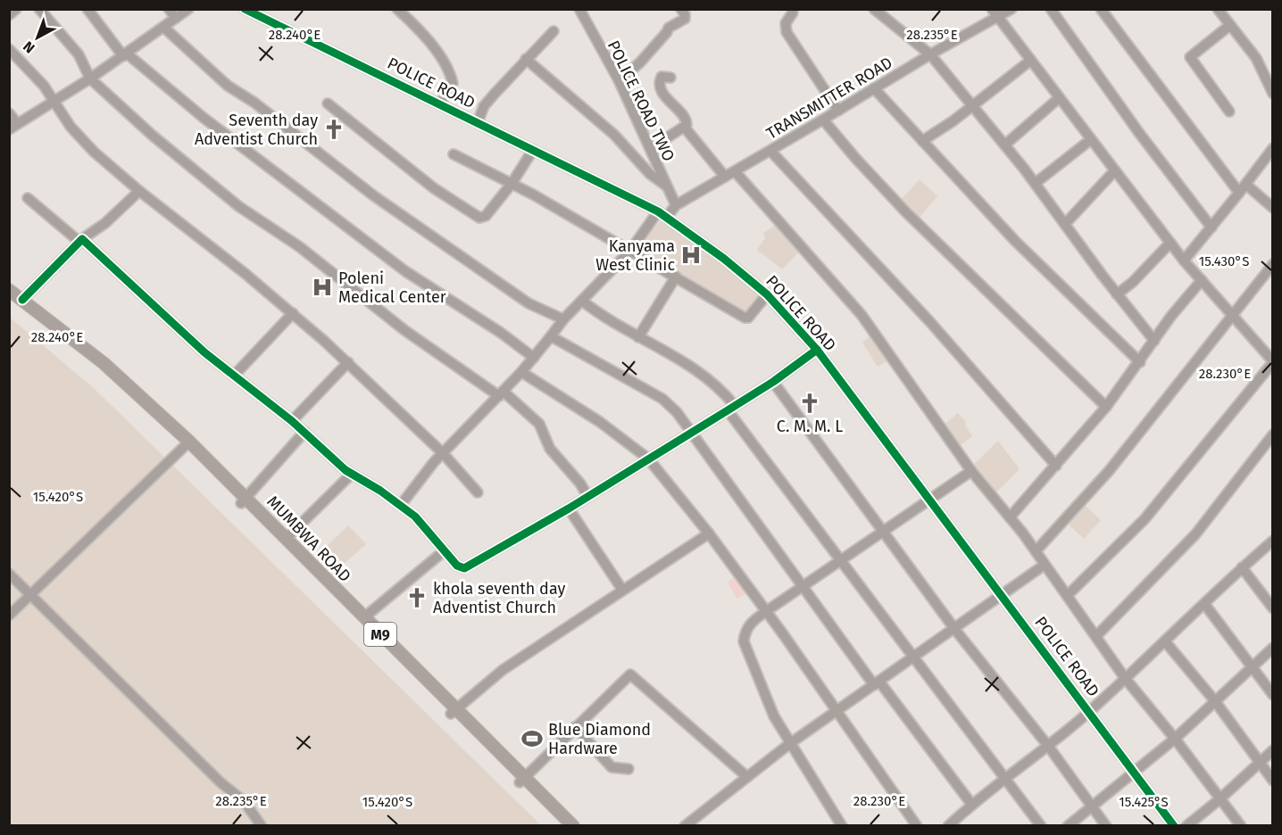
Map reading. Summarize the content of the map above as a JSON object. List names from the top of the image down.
{
  "streets": {
    "main road": ["MUMBWA ROAD", "M9"],
    "street": ["POLICE ROAD", "TRANSMITTER ROAD", "POLICE ROAD TWO"]
  },
  "crossings": [
    ["POLICE ROAD", "TRANSMITTER ROAD"],
    ["TRANSMITTER ROAD", "POLICE ROAD TWO"]
  ],
  "places": {
    "church": ["Seventh day Adventist Church", "C. M. M. L", "khola seventh day Adventist Church"],
    "hospital": ["Kanyama West Clinic", "Poleni Medical Center"],
    "sports": ["Blue Diamond Hardware"]
  },
  "north": "bottom left",
  "coordinates": [
    "28.240°E",
    "28.235°E",
    "15.430°S",
    "28.230°E",
    "15.420°S",
    "15.425°S"
  ]
}
